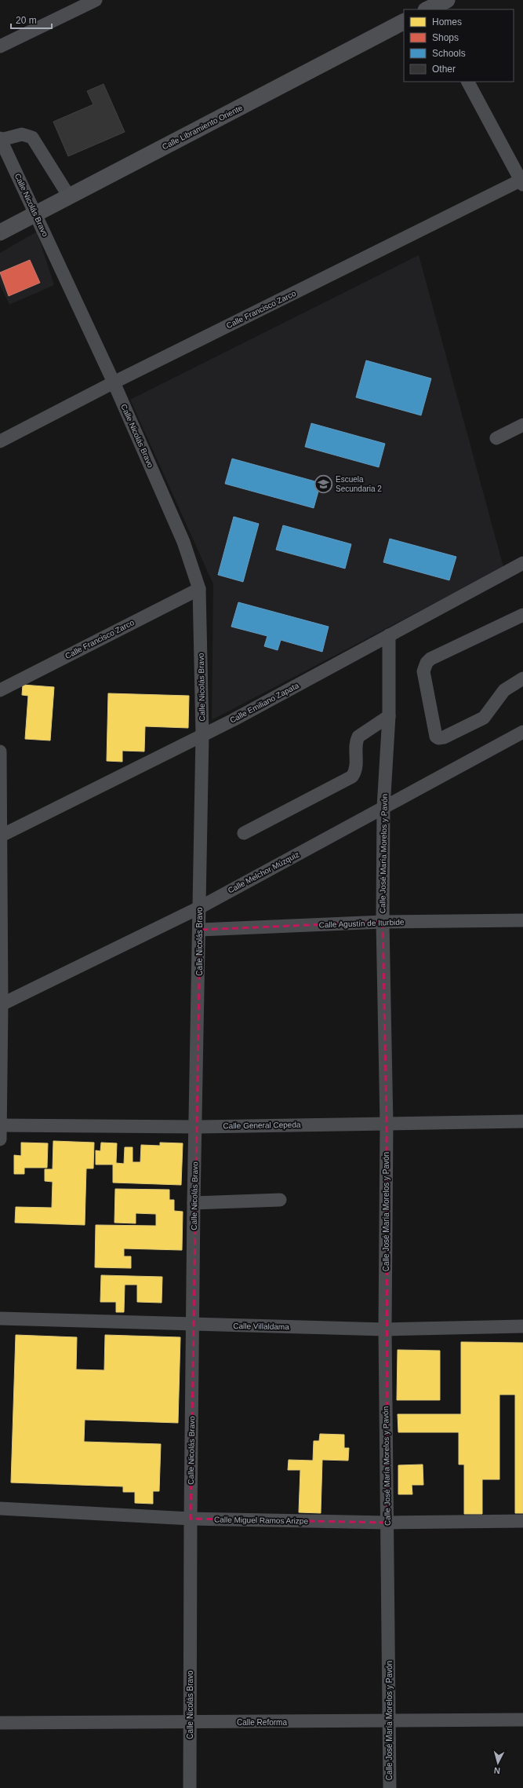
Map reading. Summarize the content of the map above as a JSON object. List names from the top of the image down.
{
  "streets": {
    "main road": ["Calle Libramiento Oriente"],
    "street": [
      "Calle Nicolás Bravo",
      "Calle Francisco Zarco",
      "Calle Emiliano Zapata",
      "Calle José María Morelos y Pavón",
      "Calle Melchor Múzquiz",
      "Calle Agustín de Iturbide",
      "Calle General Cepeda",
      "Calle Villaldama",
      "Calle Miguel Ramos Arizpe",
      "Calle Reforma"
    ]
  },
  "crossings": [
    ["Calle Libramiento Oriente", "Calle Nicolás Bravo"],
    ["Calle Nicolás Bravo", "Calle Francisco Zarco"],
    ["Calle Nicolás Bravo", "Calle Emiliano Zapata"],
    ["Calle Nicolás Bravo", "Calle Melchor Múzquiz"],
    ["Calle Nicolás Bravo", "Calle Agustín de Iturbide"],
    ["Calle Nicolás Bravo", "Calle General Cepeda"],
    ["Calle Nicolás Bravo", "Calle Villaldama"],
    ["Calle Nicolás Bravo", "Calle Miguel Ramos Arizpe"],
    ["Calle Nicolás Bravo", "Calle Reforma"],
    ["Calle Emiliano Zapata", "Calle José María Morelos y Pavón"],
    ["Calle José María Morelos y Pavón", "Calle Melchor Múzquiz"],
    ["Calle José María Morelos y Pavón", "Calle Agustín de Iturbide"],
    ["Calle José María Morelos y Pavón", "Calle General Cepeda"],
    ["Calle José María Morelos y Pavón", "Calle Villaldama"],
    ["Calle José María Morelos y Pavón", "Calle Miguel Ramos Arizpe"],
    ["Calle José María Morelos y Pavón", "Calle Reforma"]
  ],
  "places": {
    "school or university": ["Escuela Secundaria 2"]
  },
  "legend": [
    "Homes",
    "Shops",
    "Schools",
    "Other"
  ],
  "scale_bar": "20 m",
  "north": "bottom"
}
